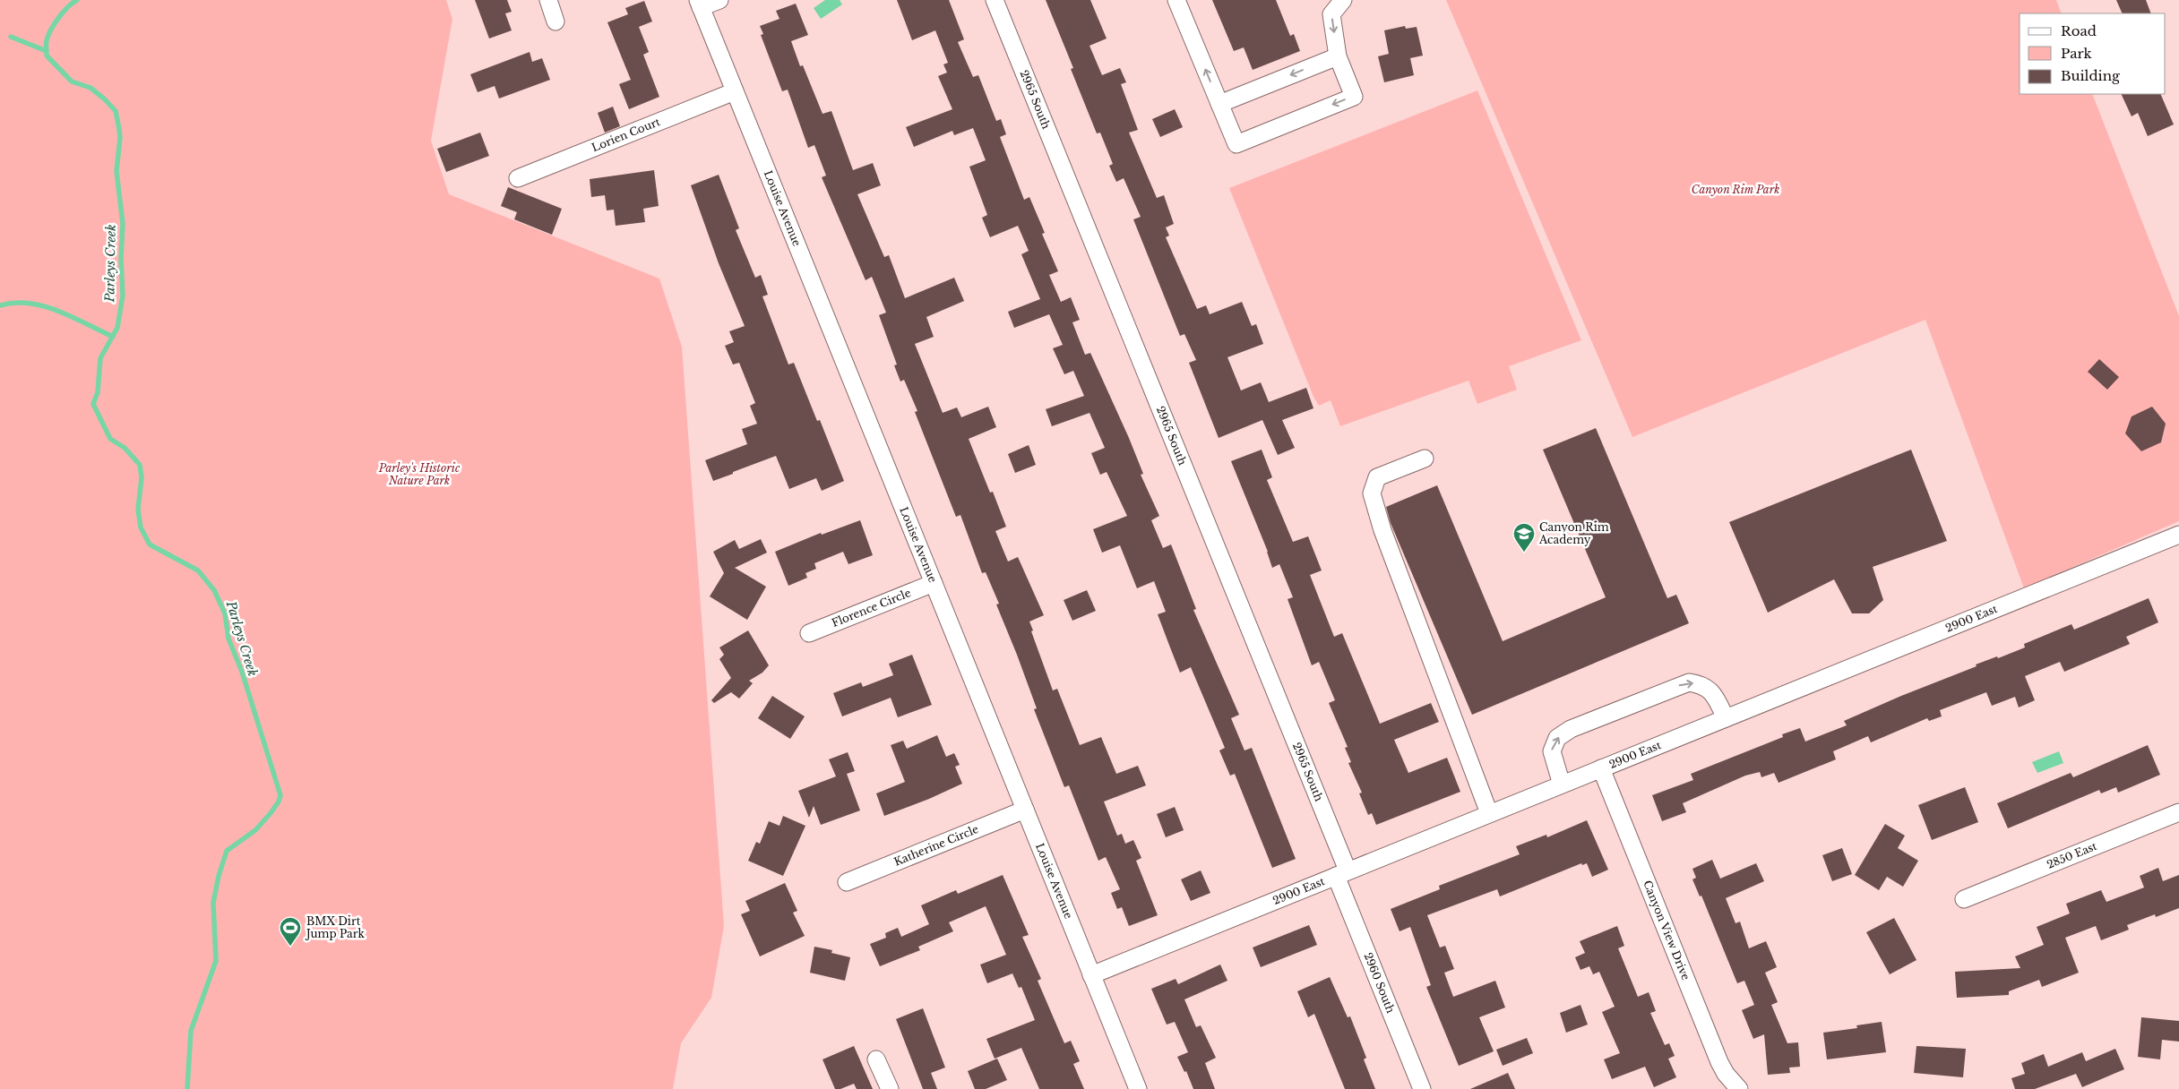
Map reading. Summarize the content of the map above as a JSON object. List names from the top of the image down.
{
  "streets": {
    "street": [
      "2965 South",
      "Lorien Court",
      "Louise Avenue",
      "Florence Circle",
      "2900 East",
      "Katherine Circle",
      "2850 East",
      "Canyon View Drive",
      "2960 South"
    ]
  },
  "crossings": [
    ["2965 South", "2900 East"],
    ["2965 South", "2960 South"],
    ["Lorien Court", "Louise Avenue"],
    ["Louise Avenue", "Florence Circle"],
    ["Louise Avenue", "2900 East"],
    ["Louise Avenue", "Katherine Circle"],
    ["2900 East", "Canyon View Drive"],
    ["2900 East", "2960 South"]
  ],
  "water": ["Parleys Creek"],
  "parks": ["Canyon Rim Park", "Parley's Historic Nature Park"],
  "places": {
    "school or university": ["Canyon Rim Academy"],
    "sports": ["BMX Dirt Jump Park"]
  },
  "legend": ["Road", "Park", "Building"]
}
